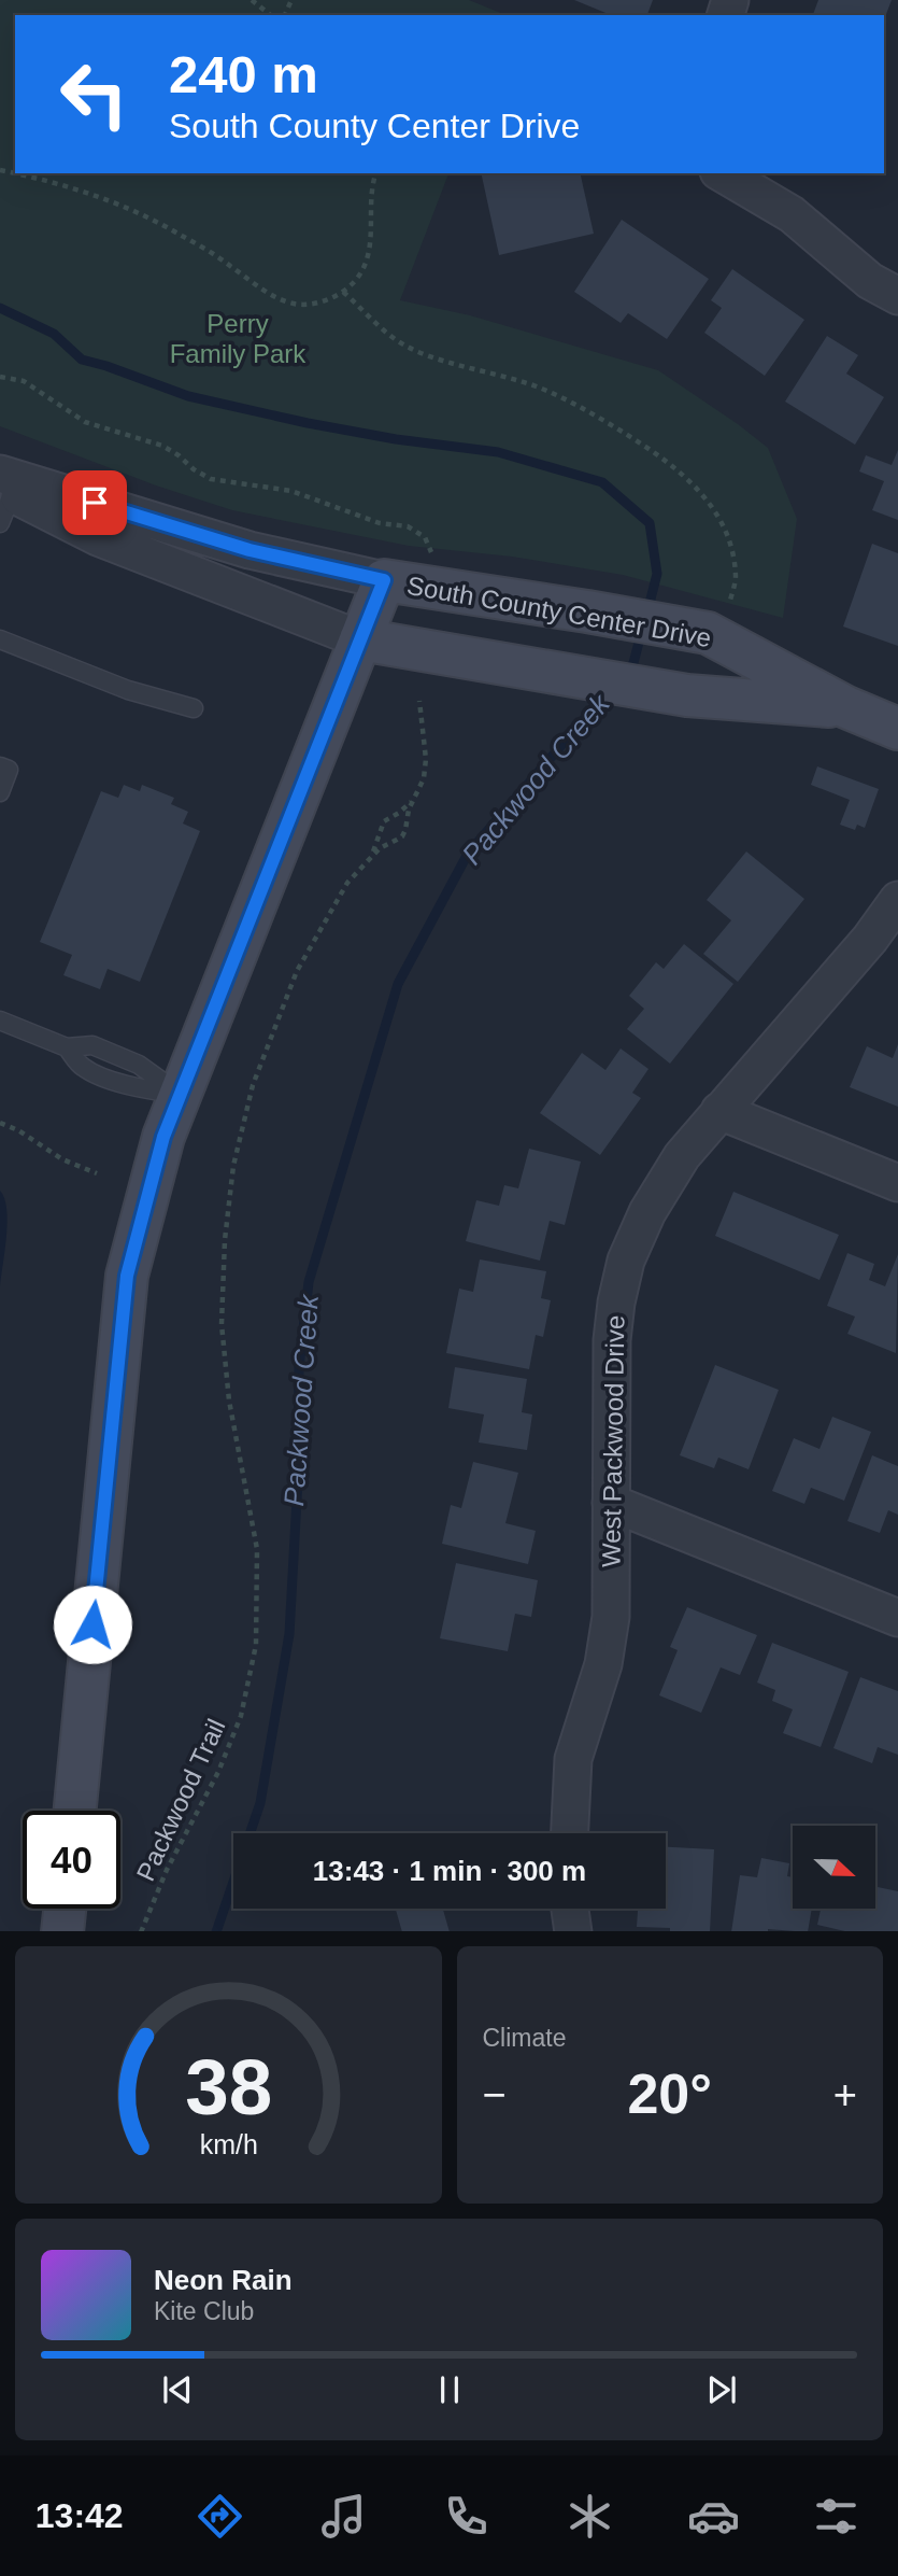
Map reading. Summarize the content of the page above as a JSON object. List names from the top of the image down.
{
  "streets": {
    "street": ["South County Center Drive", "West Packwood Drive"],
    "path": ["Packwood Trail"]
  },
  "water": ["Packwood Creek"],
  "parks": ["Perry Family Park"],
  "north": "right",
  "page": {
    "turn": ["240 m", "South County Center Drive"],
    "limit": "40",
    "trip": "13:43 · 1 min · 300 m",
    "tile": "Climate",
    "heat": ["−", "20°", "+"],
    "song": ["Neon Rain", "Kite Club"],
    "tabs": "13:42",
    "gauge": ["38", "km/h"]
  }
}
